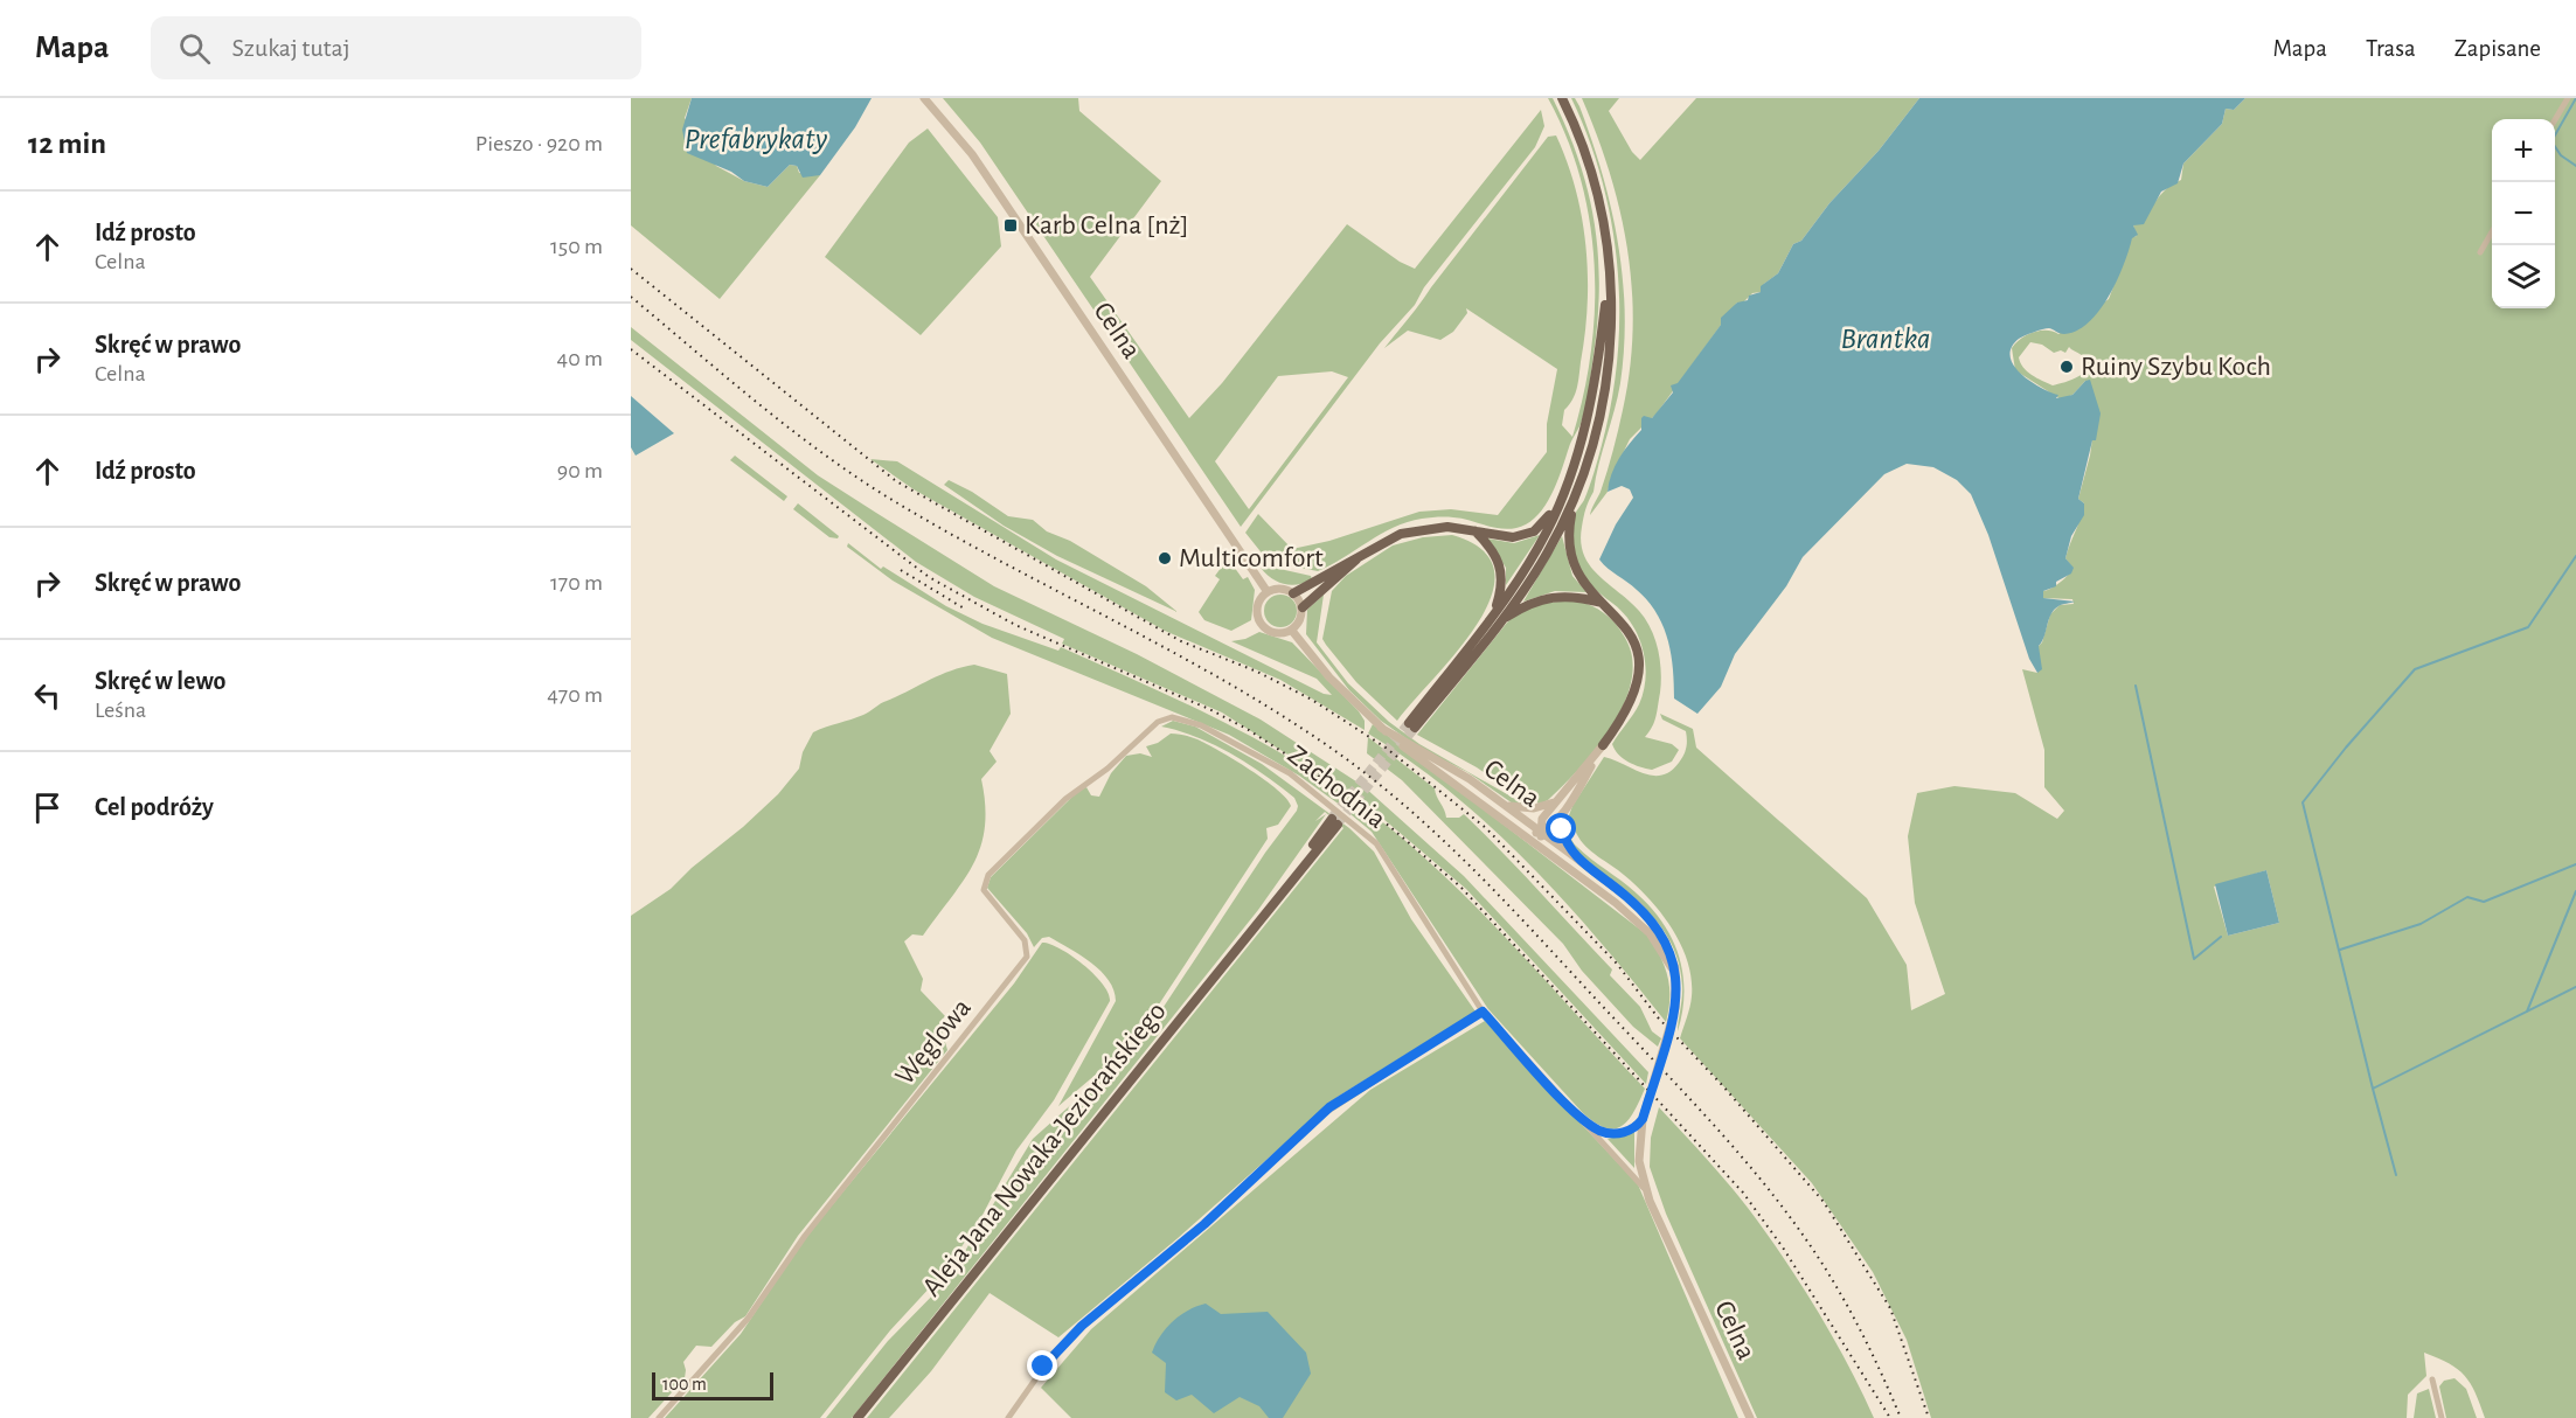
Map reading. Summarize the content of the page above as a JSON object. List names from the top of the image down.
{
  "streets": {
    "main road": ["Aleja Jana Nowaka-Jeziorańskiego"],
    "street": ["Celna", "Zachodnia", "Węglowa"]
  },
  "crossings": [
    ["Celna", "Zachodnia"],
    ["Zachodnia", "Węglowa"]
  ],
  "water": ["Prefabrykaty", "Brantka"],
  "places": {
    "transit": ["Karb Celna [nż]"],
    "other": ["Ruiny Szybu Koch", "Multicomfort"]
  },
  "scale_bar": "100 m",
  "page": {
    "header": "Mapa",
    "search": "Szukaj tutaj",
    "nav": ["Mapa", "Trasa", "Zapisane"],
    "heading": ["12 min", "Pieszo · 920 m"],
    "map_buttons": ["+", "−"],
    "list": [
      ["Idź prosto", "Celna", "150 m"],
      ["Skręć w prawo", "Celna", "40 m"],
      ["Idź prosto", "90 m"],
      ["Skręć w prawo", "170 m"],
      ["Skręć w lewo", "Leśna", "470 m"],
      "Cel podróży"
    ],
    "scale": "100 m"
  }
}
